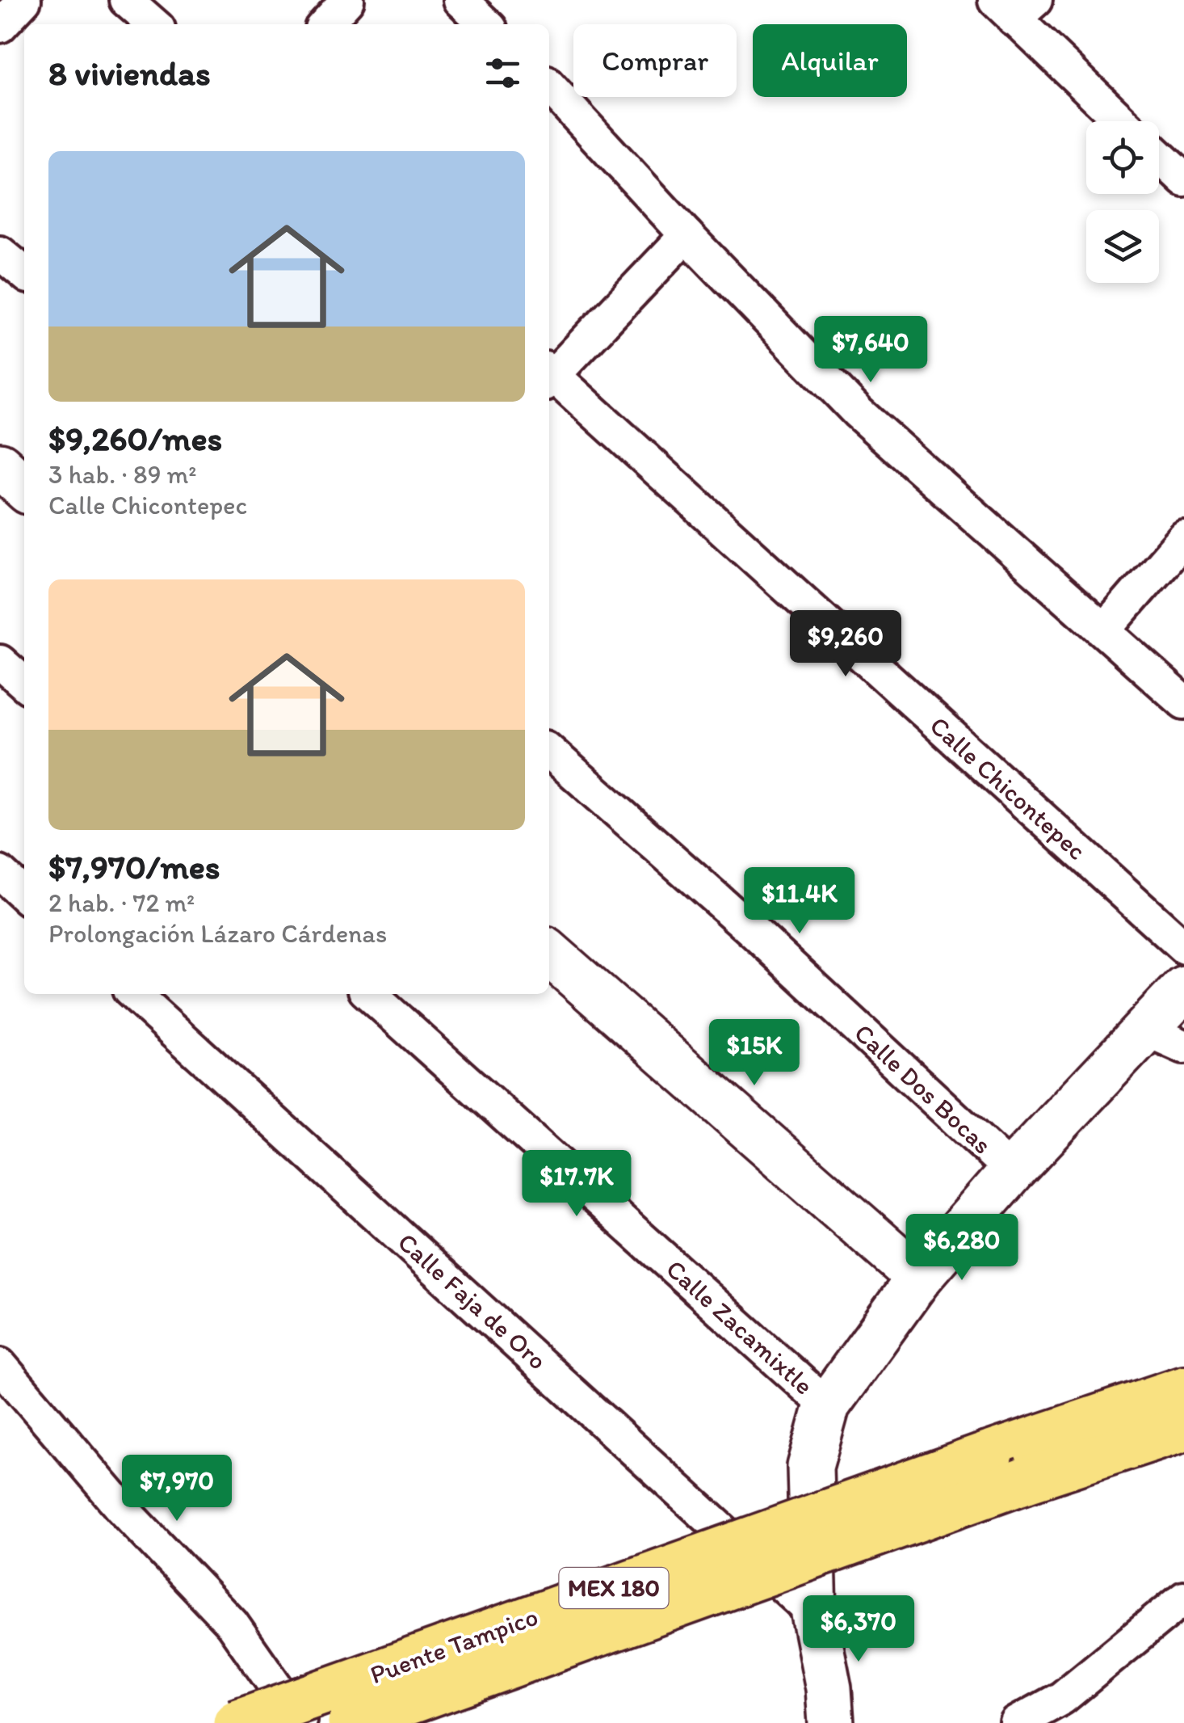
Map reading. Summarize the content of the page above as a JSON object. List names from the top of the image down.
{
  "streets": {
    "highway": ["MEX 180", "Puente Tampico"],
    "street": [
      "Calle Chicontepec",
      "Calle Dos Bocas",
      "Calle Faja de Oro",
      "Calle Zacamixtle"
    ]
  },
  "crossings": [
    ["MEX 180", "Puente Tampico"]
  ],
  "page": {
    "chip": ["Comprar", "Alquilar"],
    "heading": "8 viviendas",
    "list": [
      {
        "name": "$9,260/mes",
        "note": "3 hab. · 89 m² · Calle Chicontepec"
      },
      {
        "name": "$7,970/mes",
        "note": "2 hab. · 72 m² · Prolongación Lázaro Cárdenas"
      }
    ],
    "price": [
      "$7,640",
      "$9,260",
      "$11.4K",
      "$15K",
      "$17.7K",
      "$6,280",
      "$7,970",
      "$6,370"
    ]
  }
}
